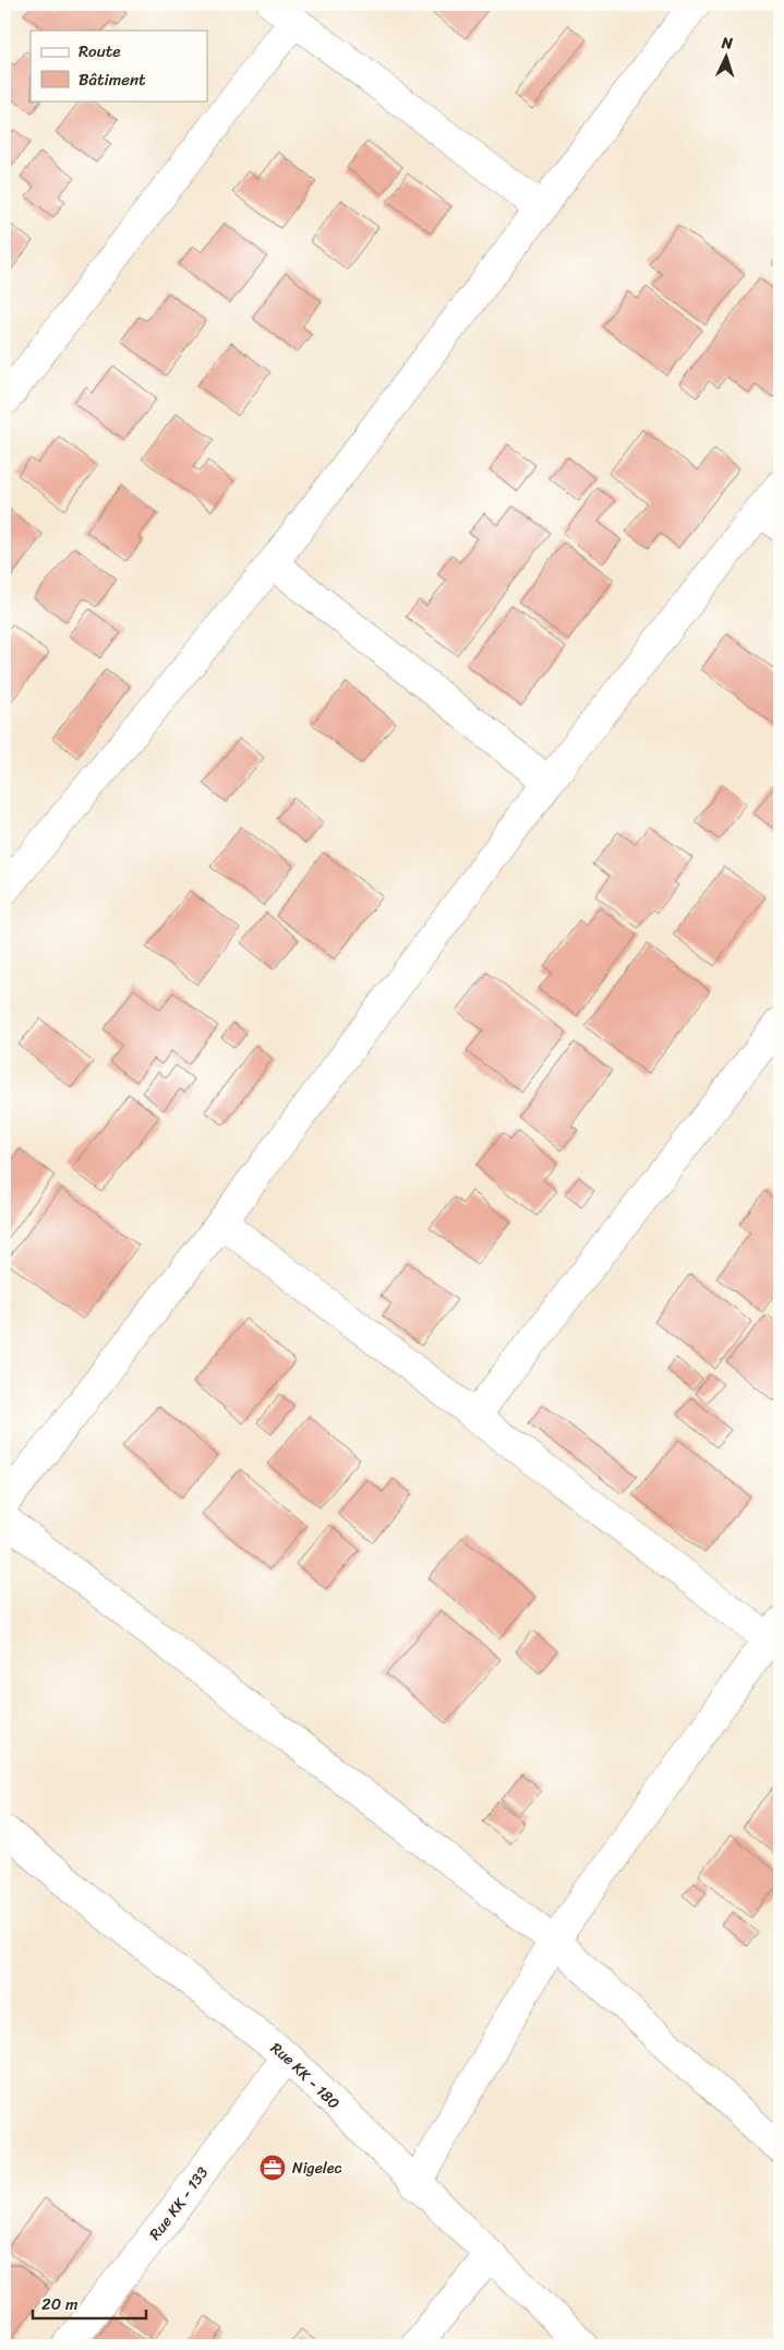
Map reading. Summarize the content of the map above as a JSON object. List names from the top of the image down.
{
  "streets": {
    "street": ["Rue KK - 180", "Rue KK - 133"]
  },
  "crossings": [
    ["Rue KK - 180", "Rue KK - 133"]
  ],
  "places": {
    "office": ["Nigelec"]
  },
  "legend": ["Route", "Bâtiment"],
  "scale_bar": "20 m",
  "north": "top"
}
